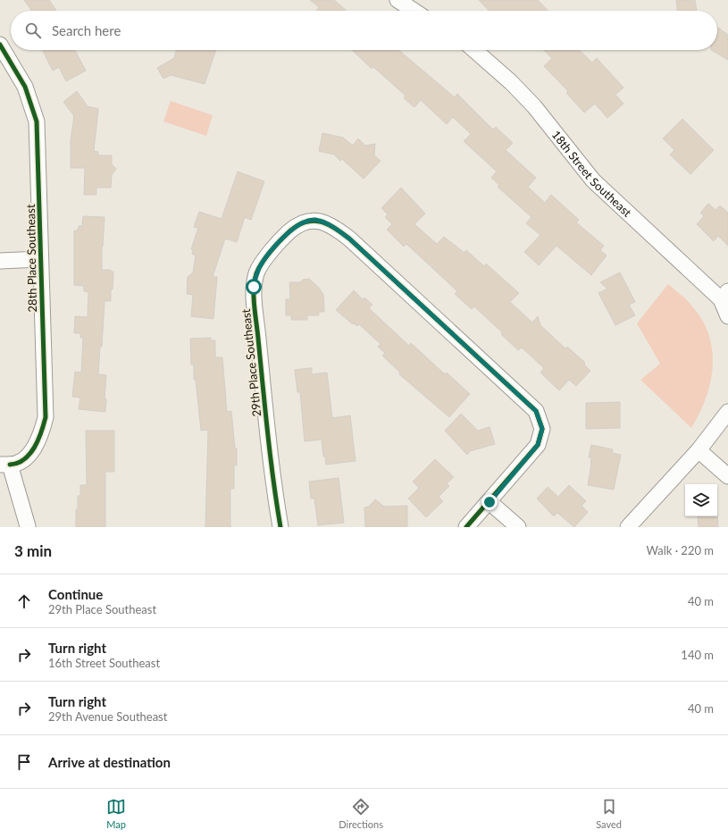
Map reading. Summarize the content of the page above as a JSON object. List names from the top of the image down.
{
  "streets": {
    "street": ["18th Street Southeast", "28th Place Southeast", "29th Place Southeast"]
  },
  "page": {
    "search": "Search here",
    "heading": ["3 min", "Walk · 220 m"],
    "list": [
      ["Continue", "29th Place Southeast", "40 m"],
      ["Turn right", "16th Street Southeast", "140 m"],
      ["Turn right", "29th Avenue Southeast", "40 m"],
      "Arrive at destination"
    ],
    "nav": ["Map", "Directions", "Saved"]
  }
}
